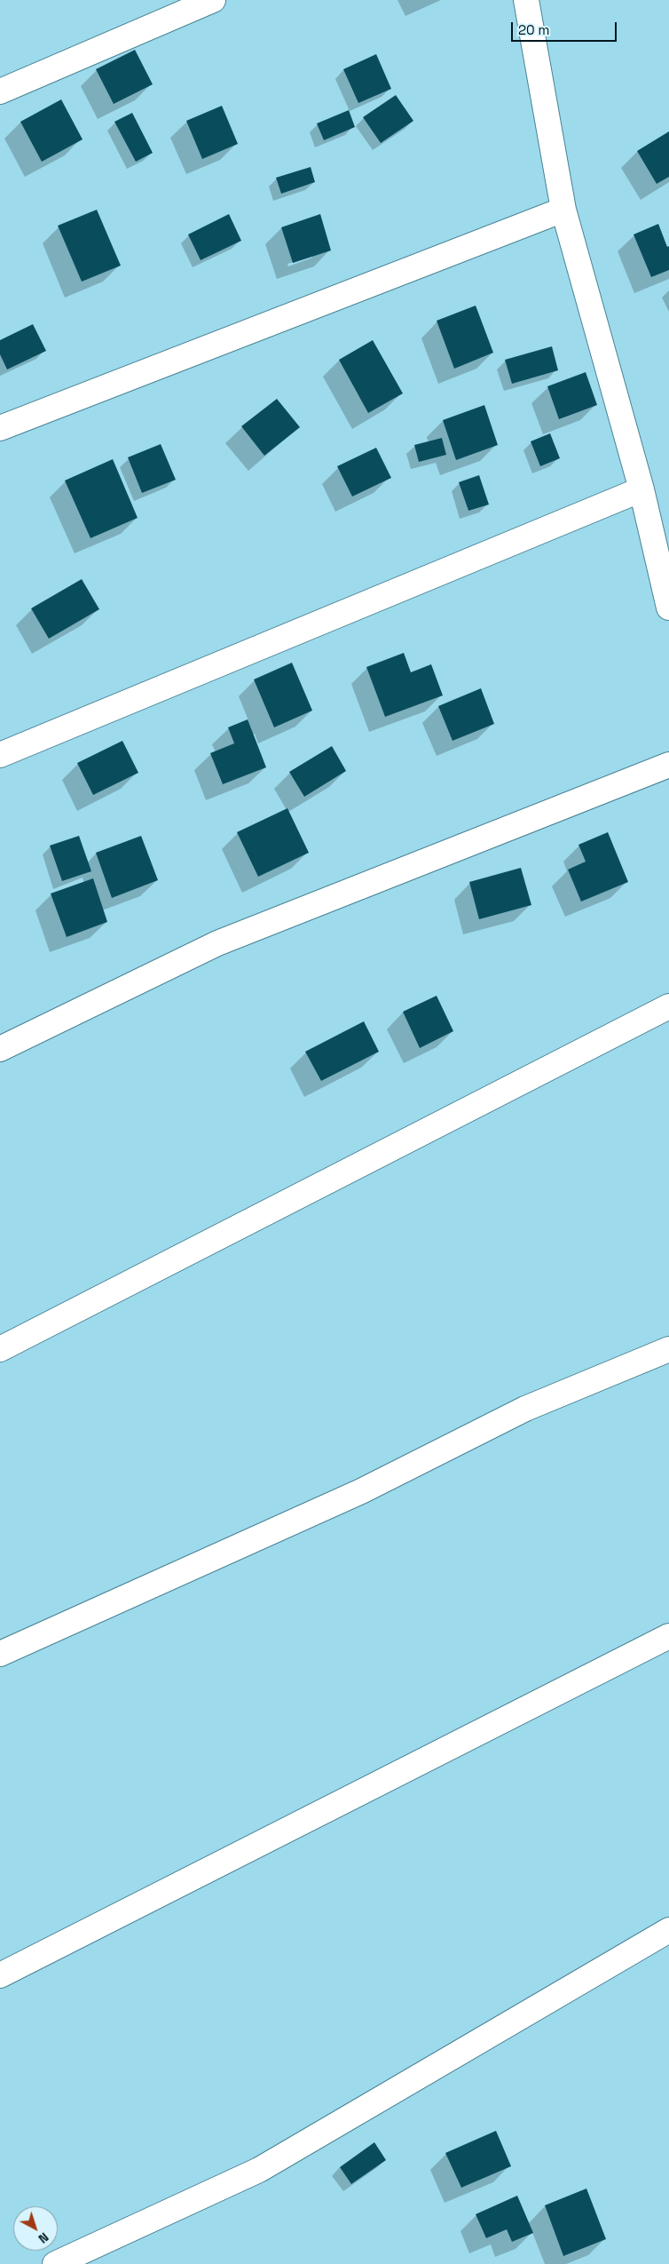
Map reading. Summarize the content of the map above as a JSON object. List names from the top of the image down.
{
  "scale_bar": "20 m",
  "north": "bottom right"
}
